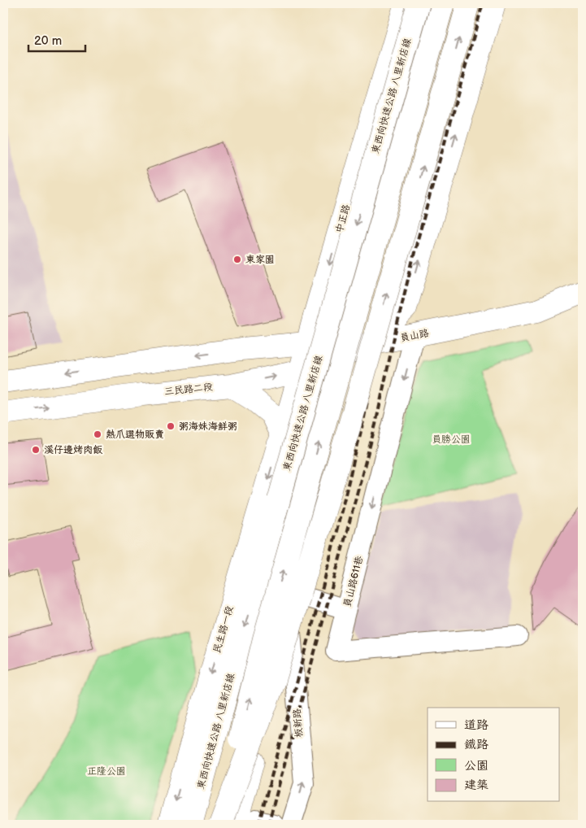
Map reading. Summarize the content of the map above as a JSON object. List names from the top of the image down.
{
  "streets": {
    "main road": [
      "東西向快速公路 八里新店線",
      "中正路",
      "員山路",
      "三民路二段",
      "民生路一段"
    ],
    "street": ["員山路611巷", "板新路"]
  },
  "crossings": [
    ["中正路", "員山路"],
    ["中正路", "三民路二段"],
    ["中正路", "民生路一段"],
    ["員山路", "三民路二段"],
    ["員山路", "員山路611巷"]
  ],
  "one_way": [
    "員山路",
    "三民路二段",
    "員山路611巷",
    "板新路"
  ],
  "parks": ["員勝公園", "正隆公園"],
  "places": [
    "東家園",
    "粥海妹海鮮粥",
    "熱爪選物販賣",
    "溪仔邊烤肉飯"
  ],
  "legend": [
    "道路",
    "鐵路",
    "公園",
    "建築"
  ],
  "scale_bar": "20 m"
}
